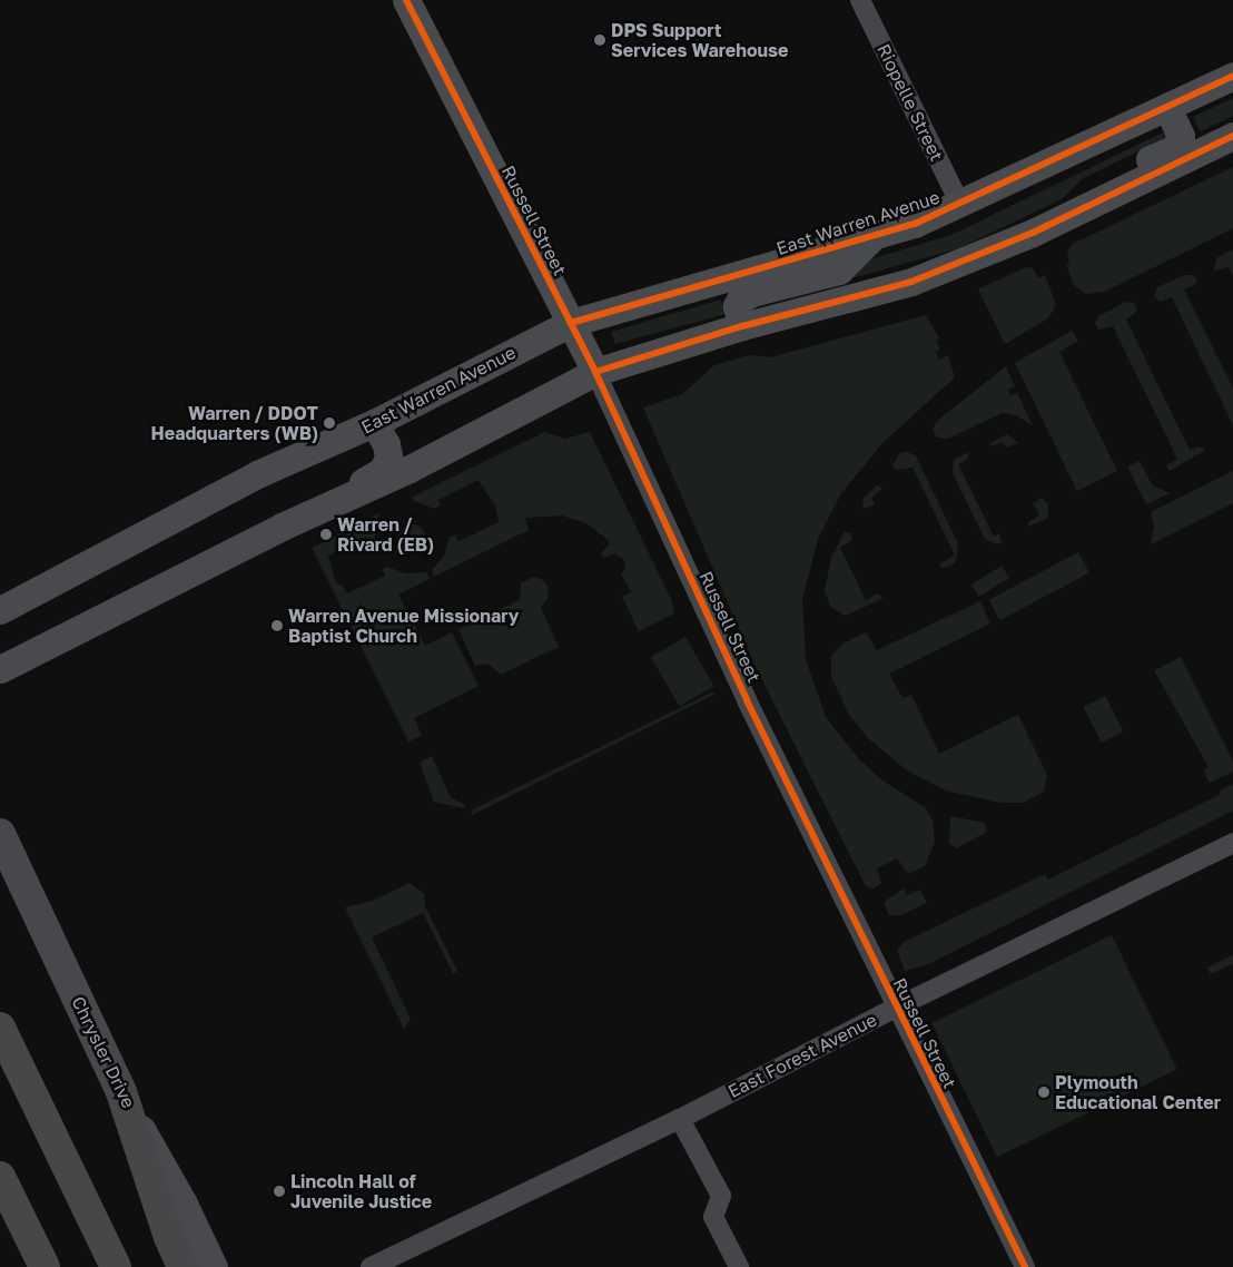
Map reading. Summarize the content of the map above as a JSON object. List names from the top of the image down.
{
  "streets": {
    "main road": ["Russell Street", "East Warren Avenue", "Chrysler Drive"],
    "street": ["Riopelle Street", "East Forest Avenue"]
  },
  "crossings": [
    ["Riopelle Street", "East Warren Avenue"],
    ["Russell Street", "East Warren Avenue"],
    ["Russell Street", "East Forest Avenue"]
  ],
  "places": [
    "DPS Support Services Warehouse",
    "Warren / DDOT Headquarters (WB)",
    "Warren / Rivard (EB)",
    "Warren Avenue Missionary Baptist Church",
    "Plymouth Educational Center",
    "Lincoln Hall of Juvenile Justice"
  ]
}
